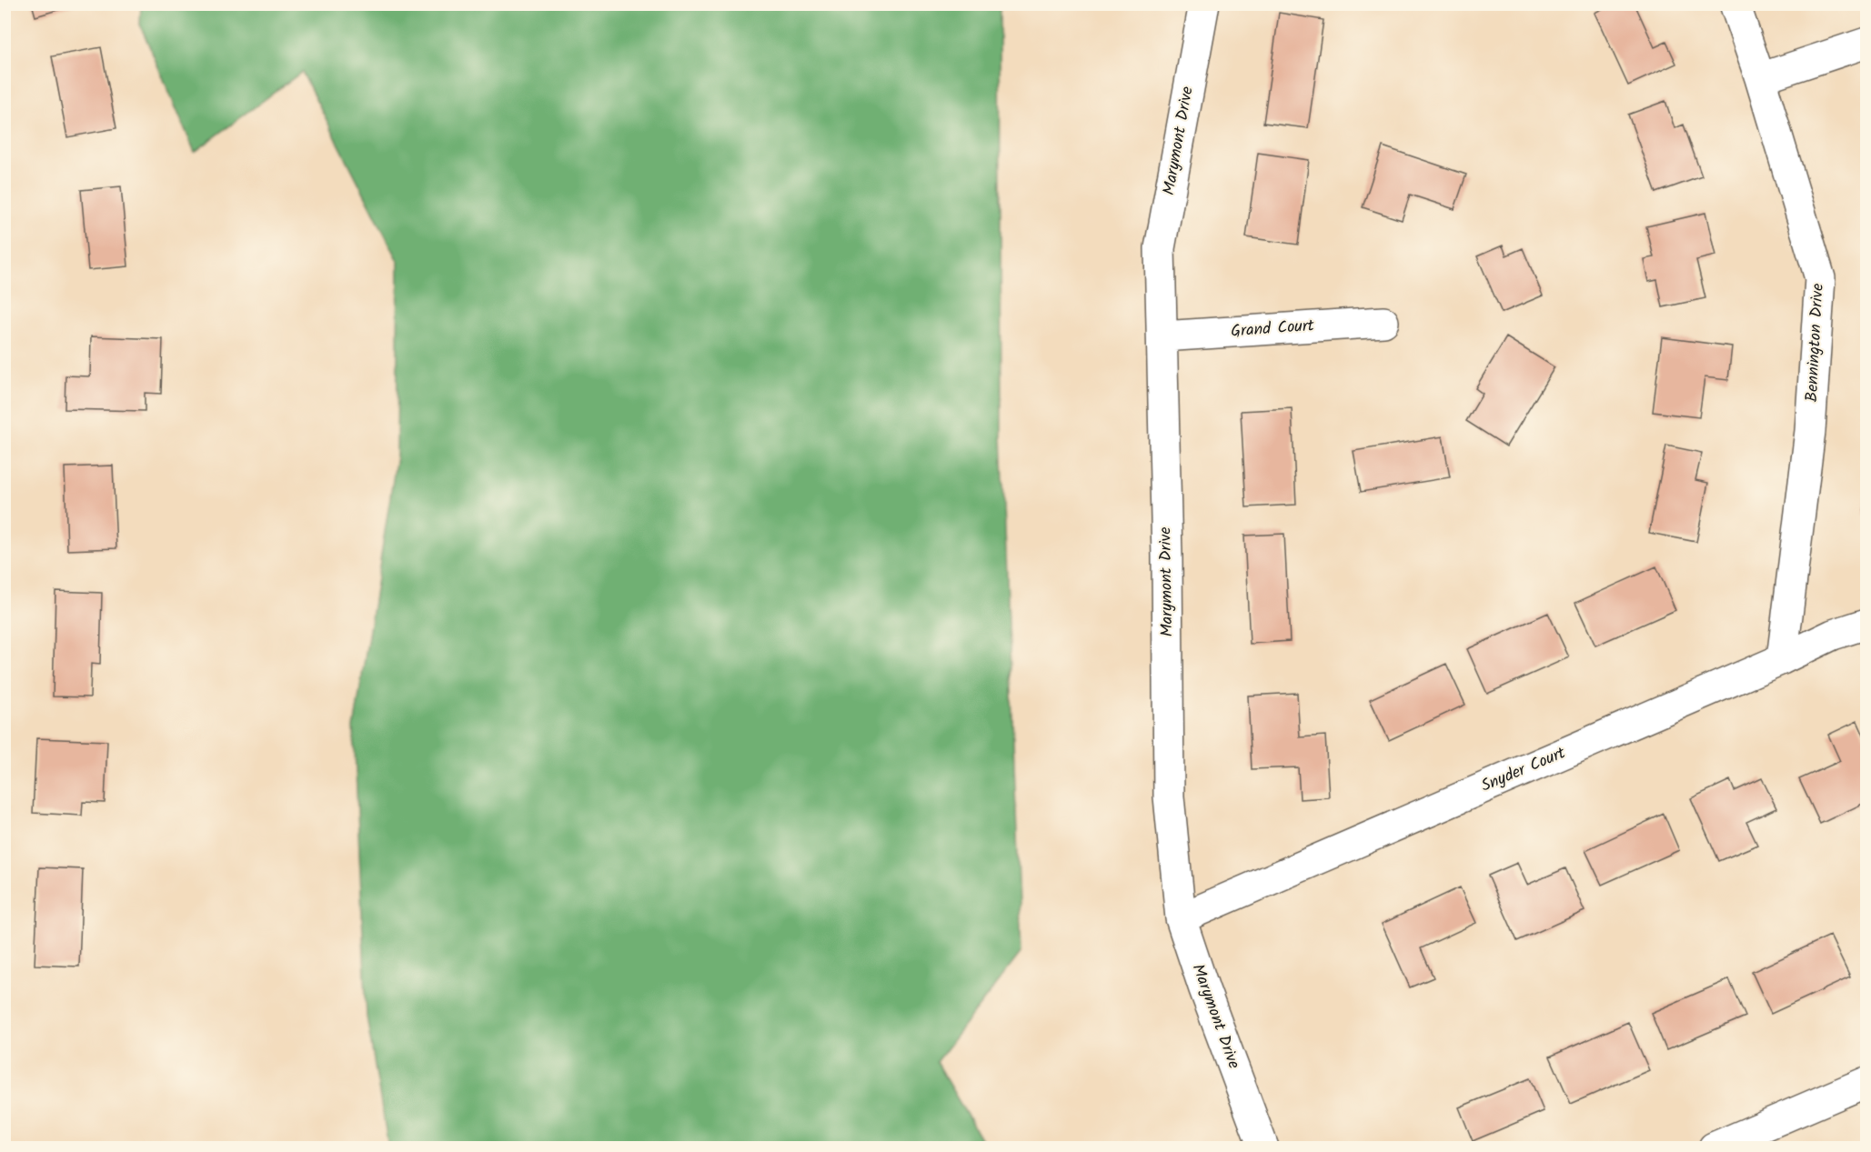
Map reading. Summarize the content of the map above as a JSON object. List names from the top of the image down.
{
  "streets": {
    "street": [
      "Marymont Drive",
      "Grand Court",
      "Bennington Drive",
      "Snyder Court"
    ]
  },
  "crossings": [
    ["Marymont Drive", "Grand Court"],
    ["Marymont Drive", "Snyder Court"],
    ["Bennington Drive", "Snyder Court"]
  ]
}
